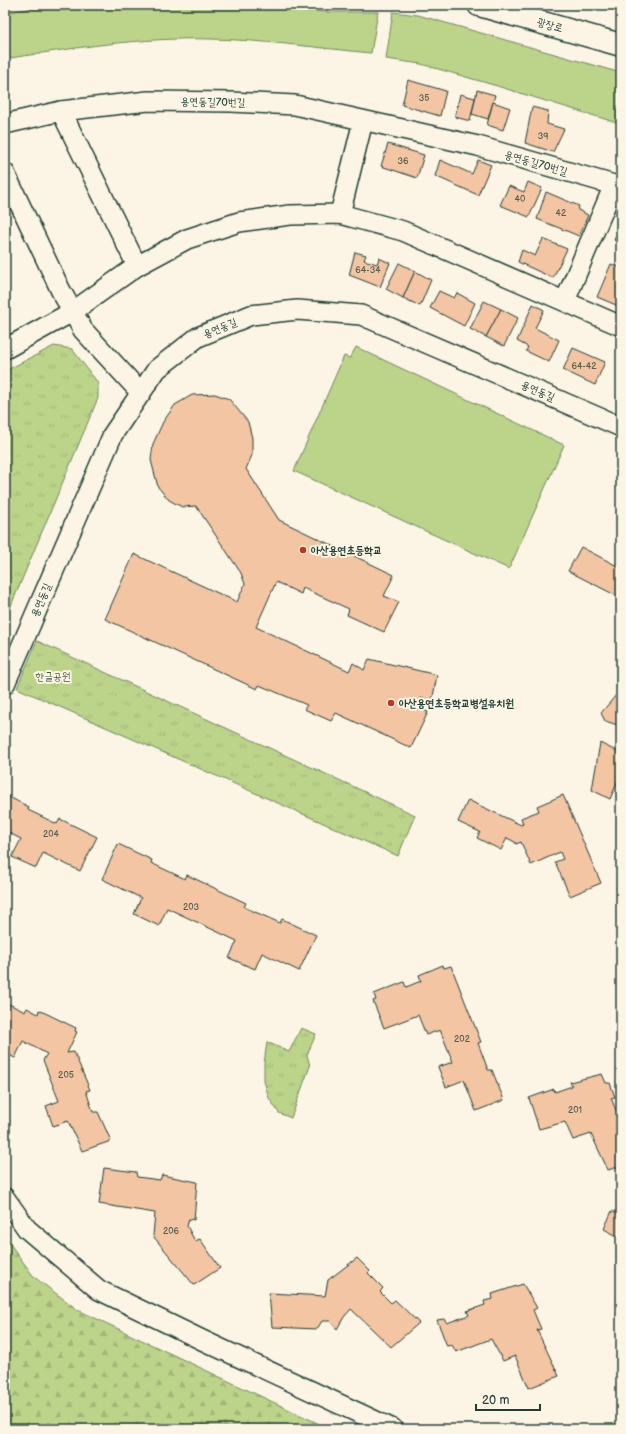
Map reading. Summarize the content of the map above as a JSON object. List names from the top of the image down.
{
  "streets": {
    "main road": ["광장로"],
    "street": ["용연동길70번길", "용연동길"]
  },
  "parks": ["한글공원"],
  "places": ["아산용연초등학교", "아산용연초등학교병설유치원"],
  "house_numbers": [
    "35",
    "39",
    "36",
    "40",
    "42",
    "64-34",
    "64-42",
    "204",
    "203",
    "202",
    "205",
    "201",
    "206"
  ],
  "scale_bar": "20 m"
}
